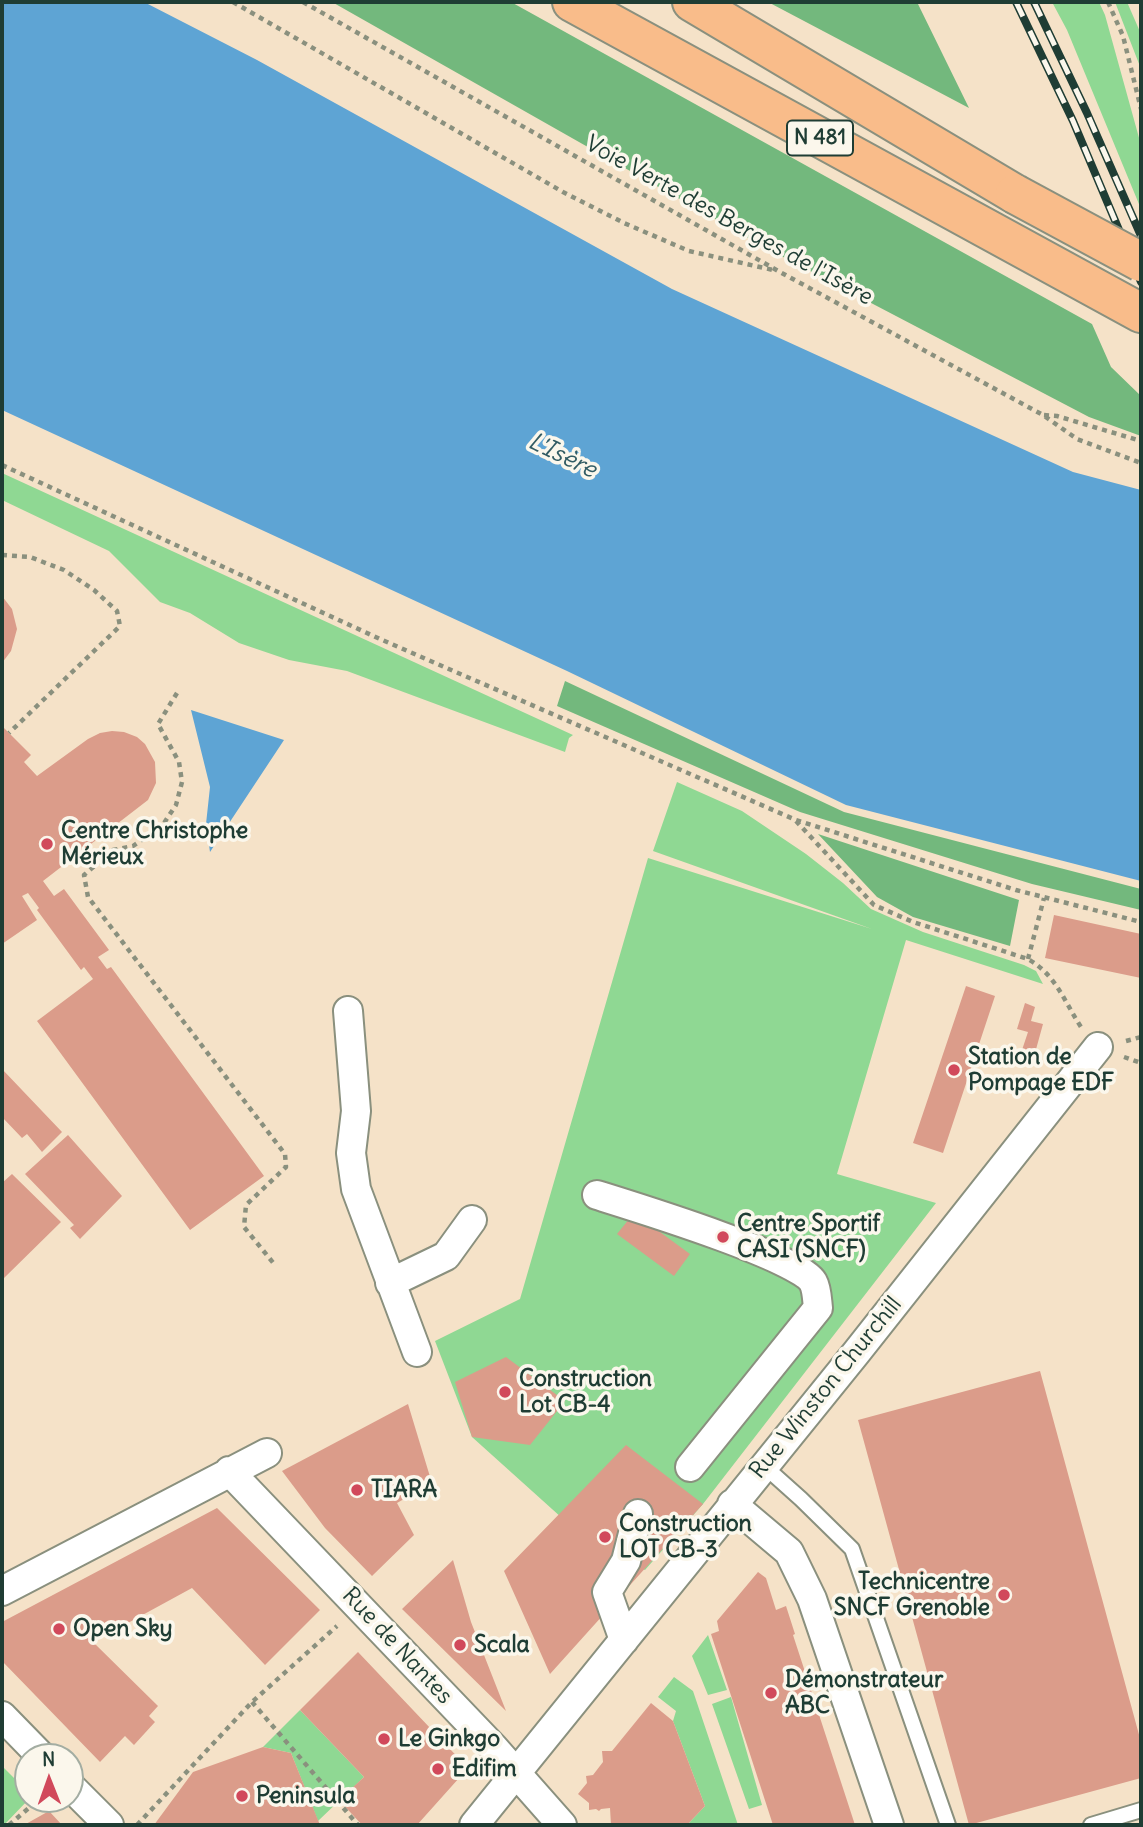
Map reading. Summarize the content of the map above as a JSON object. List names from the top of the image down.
{
  "streets": {
    "highway": ["N 481"],
    "street": ["Rue Winston Churchill", "Rue de Nantes"],
    "path": ["Voie Verte des Berges de l'Isère"]
  },
  "crossings": [
    ["Rue Winston Churchill", "Rue de Nantes"]
  ],
  "water": ["L'Isère"],
  "places": [
    "Centre Christophe Mérieux",
    "Station de Pompage EDF",
    "Centre Sportif CASI (SNCF)",
    "Construction Lot CB-4",
    "TIARA",
    "Construction LOT CB-3",
    "Technicentre SNCF Grenoble",
    "Open Sky",
    "Scala",
    "Démonstrateur ABC",
    "Le Ginkgo",
    "Edifim",
    "Peninsula"
  ],
  "north": "top"
}
